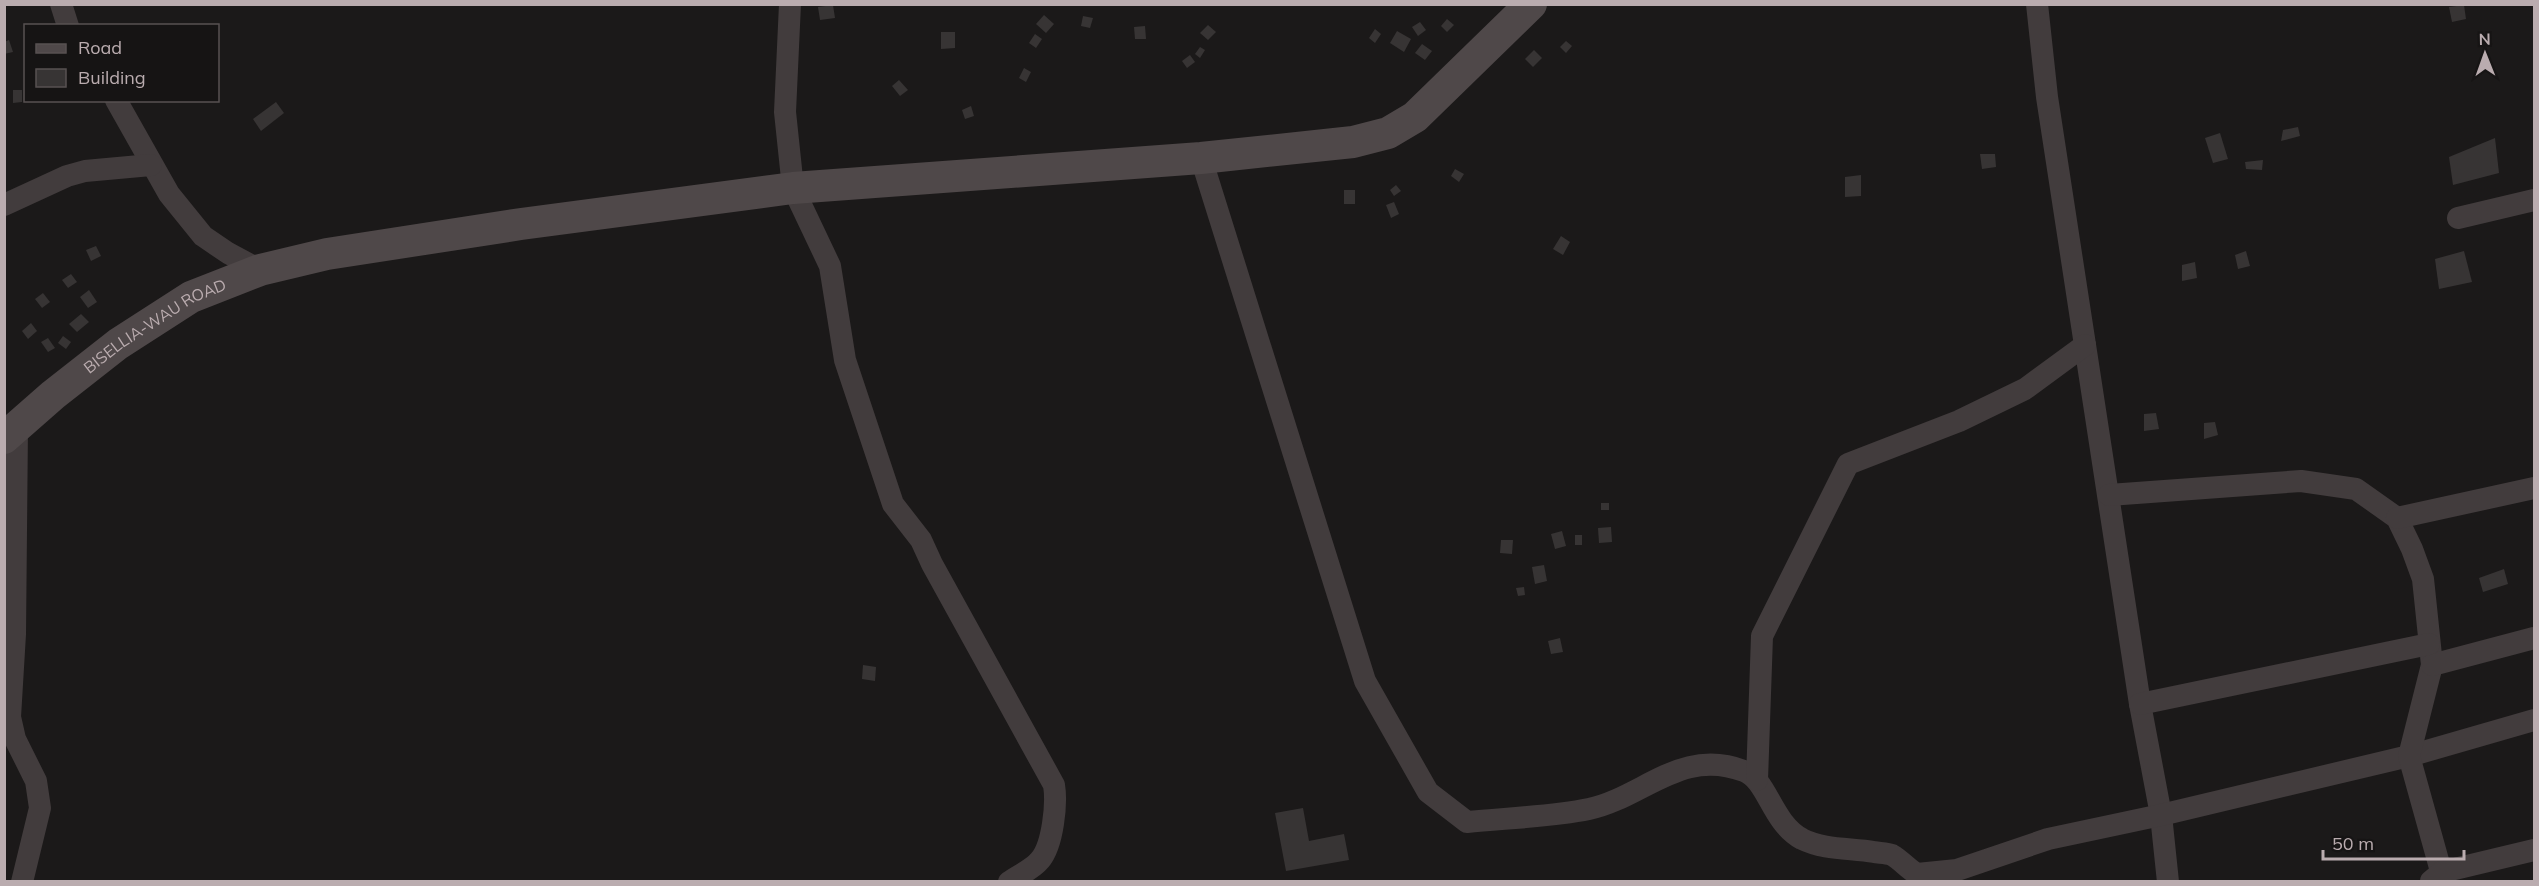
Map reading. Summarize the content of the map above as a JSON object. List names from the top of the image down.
{
  "streets": {
    "main road": ["BISELLIA-WAU ROAD"]
  },
  "legend": ["Road", "Building"],
  "scale_bar": "50 m",
  "north": "top"
}
